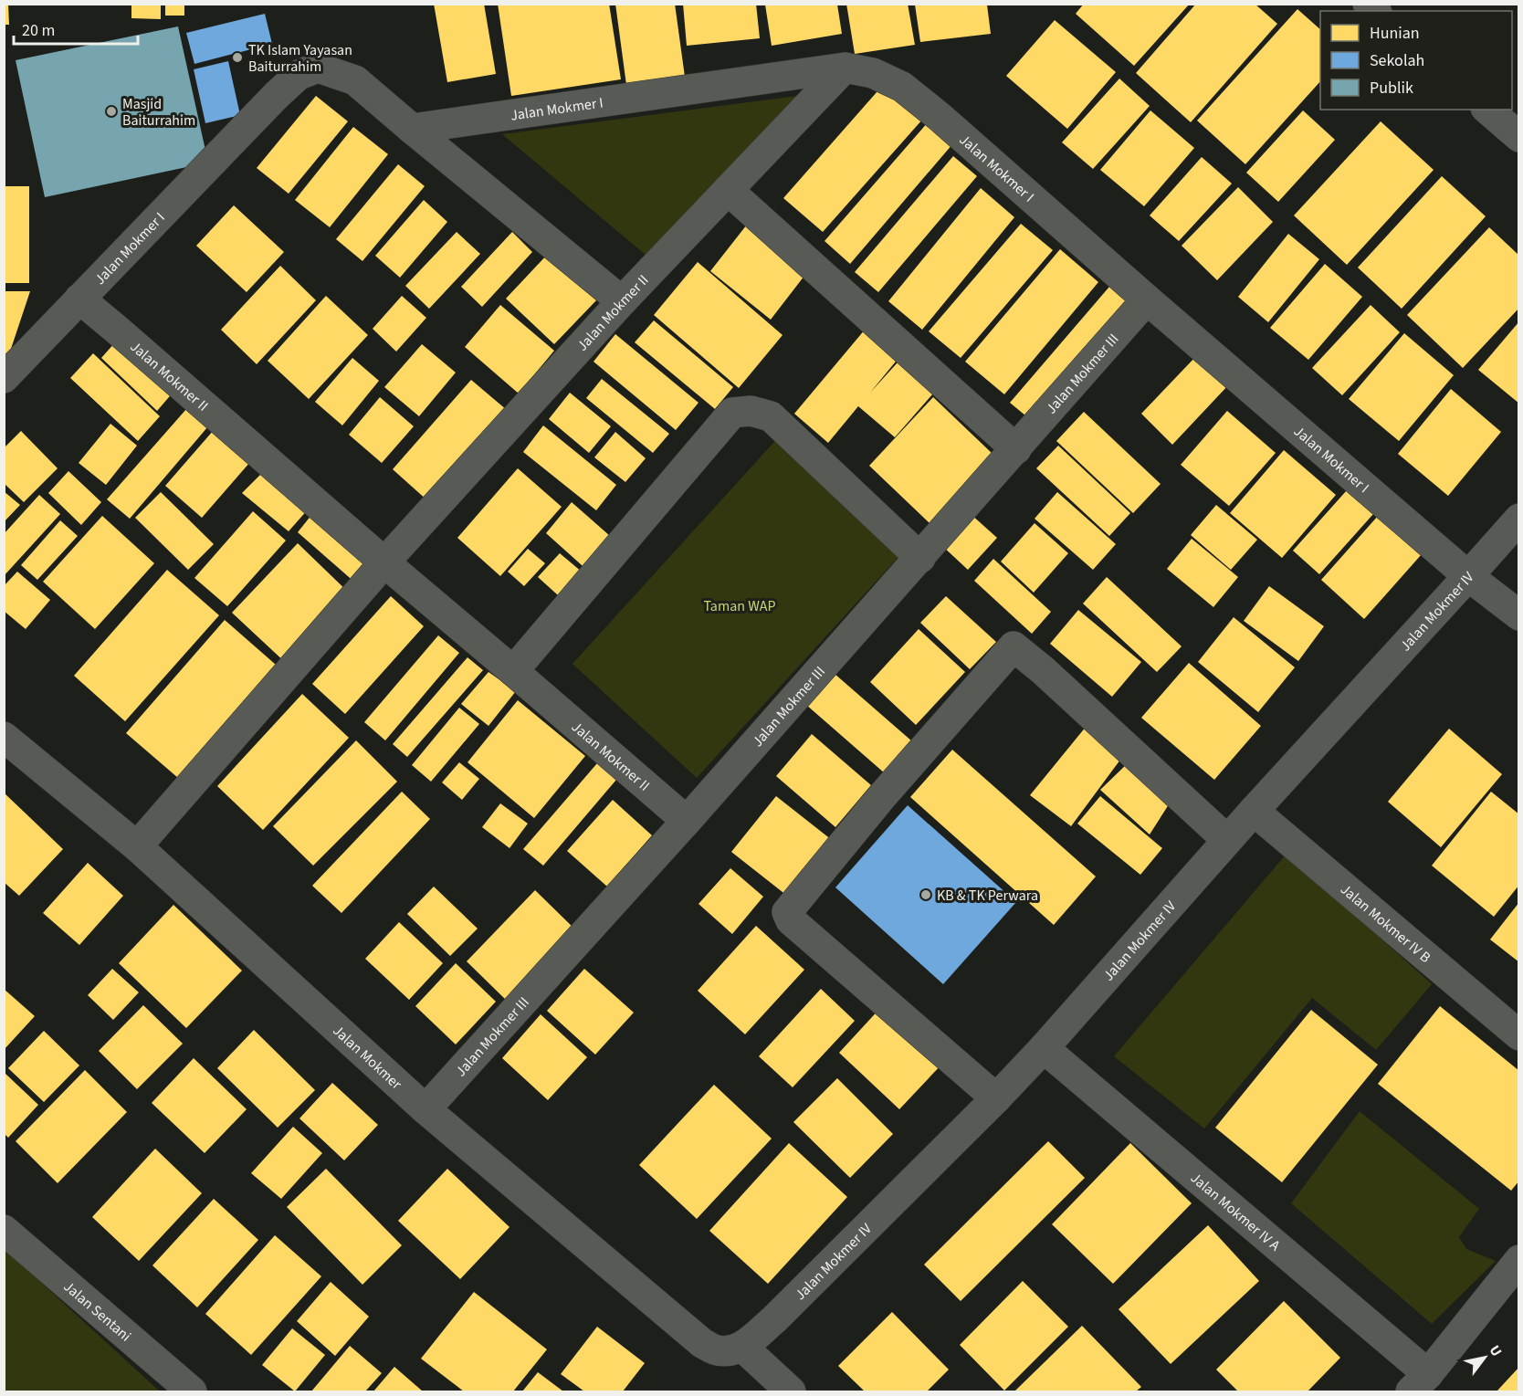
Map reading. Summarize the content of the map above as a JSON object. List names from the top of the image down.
{
  "streets": {
    "street": [
      "Jalan Mokmer I",
      "Jalan Mokmer II",
      "Jalan Mokmer III",
      "Jalan Mokmer IV",
      "Jalan Mokmer IV B",
      "Jalan Mokmer",
      "Jalan Mokmer IV A",
      "Jalan Sentani"
    ]
  },
  "crossings": [
    ["Jalan Mokmer I", "Jalan Mokmer II"],
    ["Jalan Mokmer I", "Jalan Mokmer III"],
    ["Jalan Mokmer I", "Jalan Mokmer IV"],
    ["Jalan Mokmer II", "Jalan Mokmer III"],
    ["Jalan Mokmer II", "Jalan Mokmer"],
    ["Jalan Mokmer III", "Jalan Mokmer"],
    ["Jalan Mokmer IV", "Jalan Mokmer IV B"],
    ["Jalan Mokmer IV", "Jalan Mokmer"],
    ["Jalan Mokmer IV", "Jalan Mokmer IV A"]
  ],
  "parks": ["Taman WAP"],
  "places": ["TK Islam Yayasan Baiturrahim", "Masjid Baiturrahim", "KB & TK Perwara"],
  "legend": ["Hunian", "Sekolah", "Publik"],
  "scale_bar": "20 m",
  "north": "top right"
}
